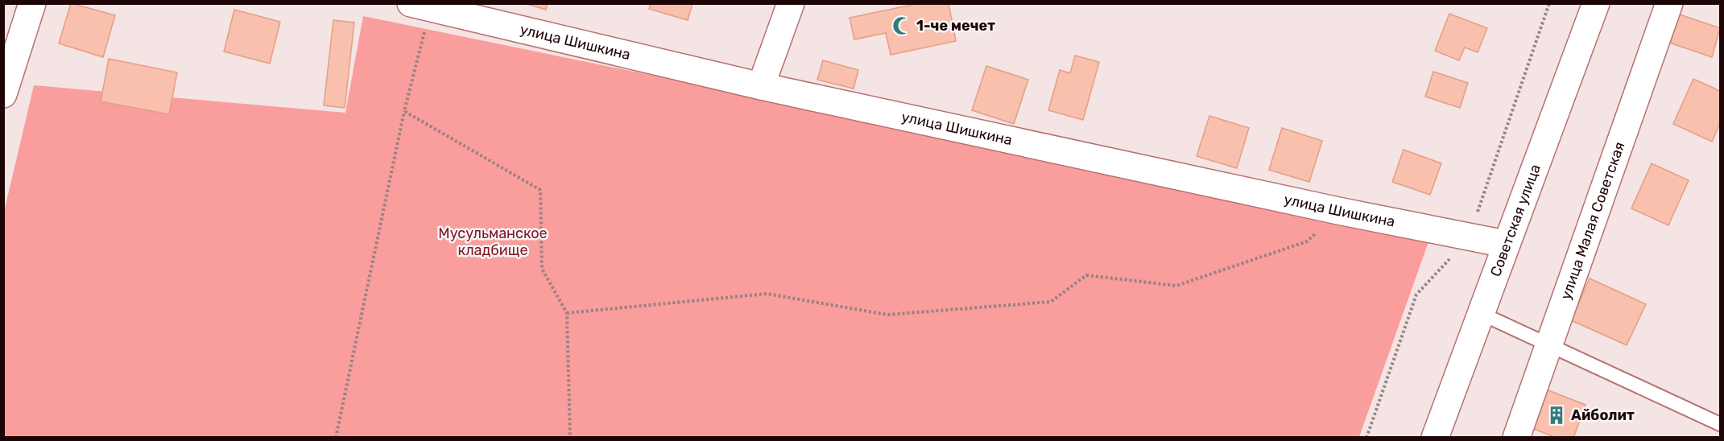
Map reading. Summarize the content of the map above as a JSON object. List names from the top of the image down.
{
  "streets": {
    "street": ["улица Шишкина", "Советская улица", "улица Малая Советская"]
  },
  "crossings": [
    ["улица Шишкина", "Советская улица"]
  ],
  "parks": ["Мусульманское кладбище"],
  "places": {
    "mosque": ["1-че мечет"],
    "building": ["Айболит"]
  }
}
